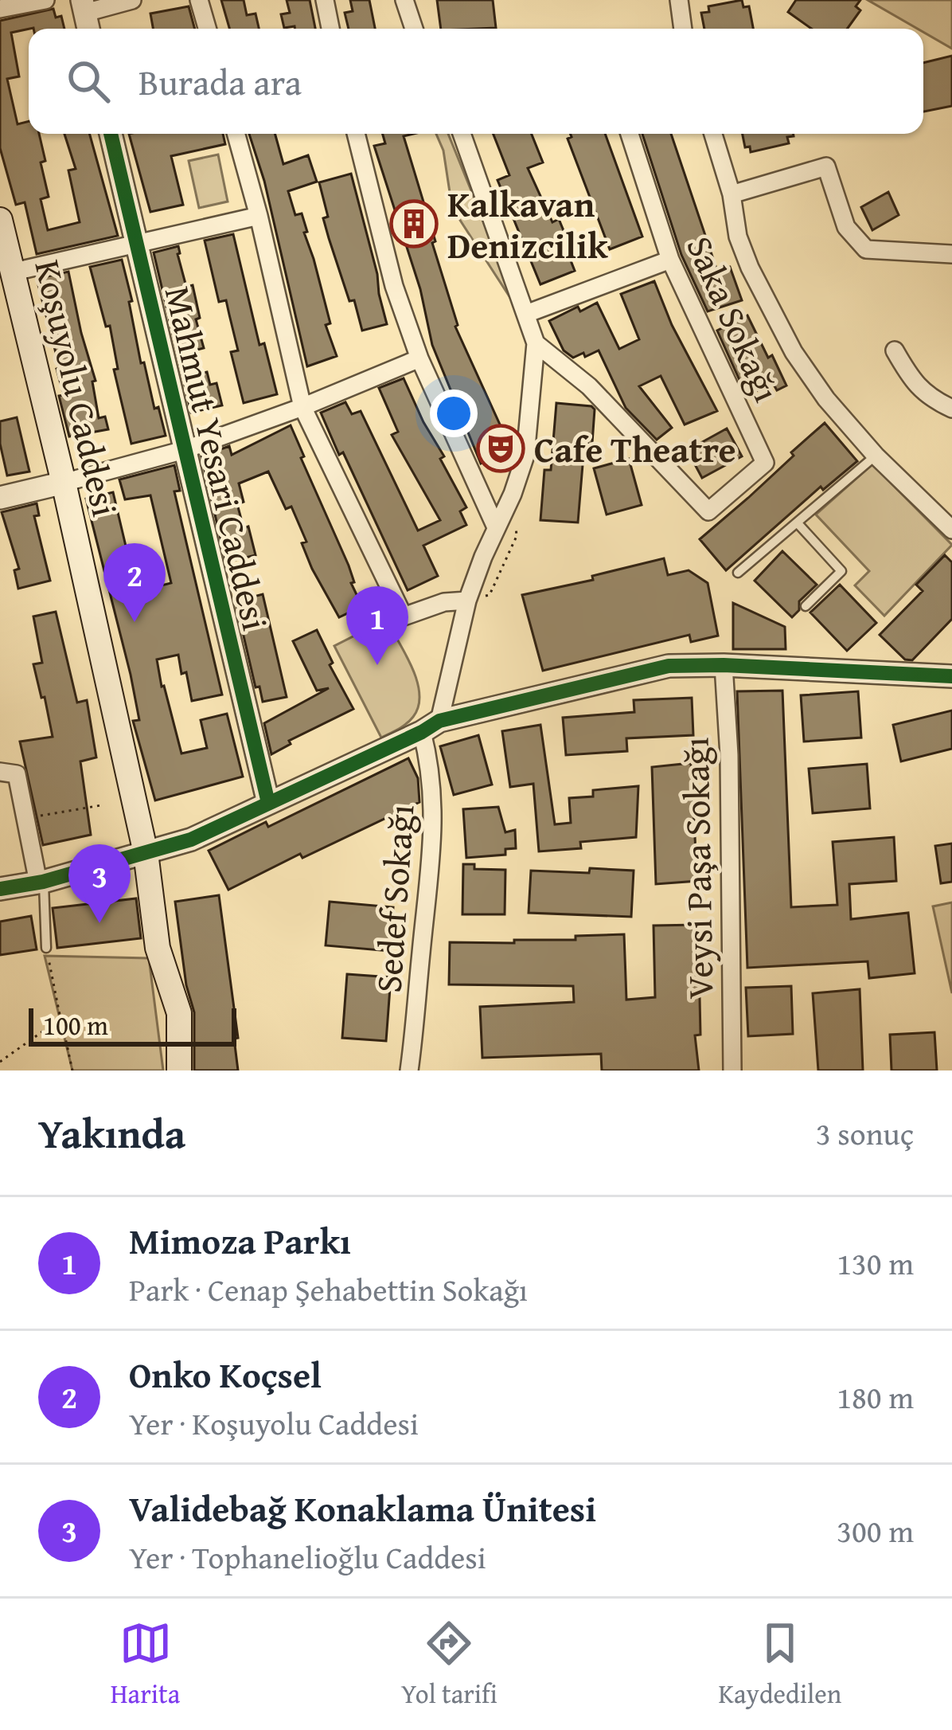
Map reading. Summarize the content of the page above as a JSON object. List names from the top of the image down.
{
  "streets": {
    "main road": ["Koşuyolu Caddesi"],
    "street": [
      "Saka Sokağı",
      "Mahmut Yesari Caddesi",
      "Veysi Paşa Sokağı",
      "Sedef Sokağı"
    ]
  },
  "places": {
    "building": ["Kalkavan Denizcilik"],
    "theatre": ["Cafe Theatre"]
  },
  "scale_bar": "100 m",
  "page": {
    "search": "Burada ara",
    "pins": ["2", "1", "3"],
    "scale": "100 m",
    "heading": ["Yakında", "3 sonuç"],
    "list": [
      {
        "mark": "1",
        "name": "Mimoza Parkı",
        "note": "Park · Cenap Şehabettin Sokağı",
        "value": "130 m"
      },
      {
        "mark": "2",
        "name": "Onko Koçsel",
        "note": "Yer · Koşuyolu Caddesi",
        "value": "180 m"
      },
      {
        "mark": "3",
        "name": "Validebağ Konaklama Ünitesi",
        "note": "Yer · Tophanelioğlu Caddesi",
        "value": "300 m"
      }
    ],
    "nav": ["Harita", "Yol tarifi", "Kaydedilen"]
  }
}
